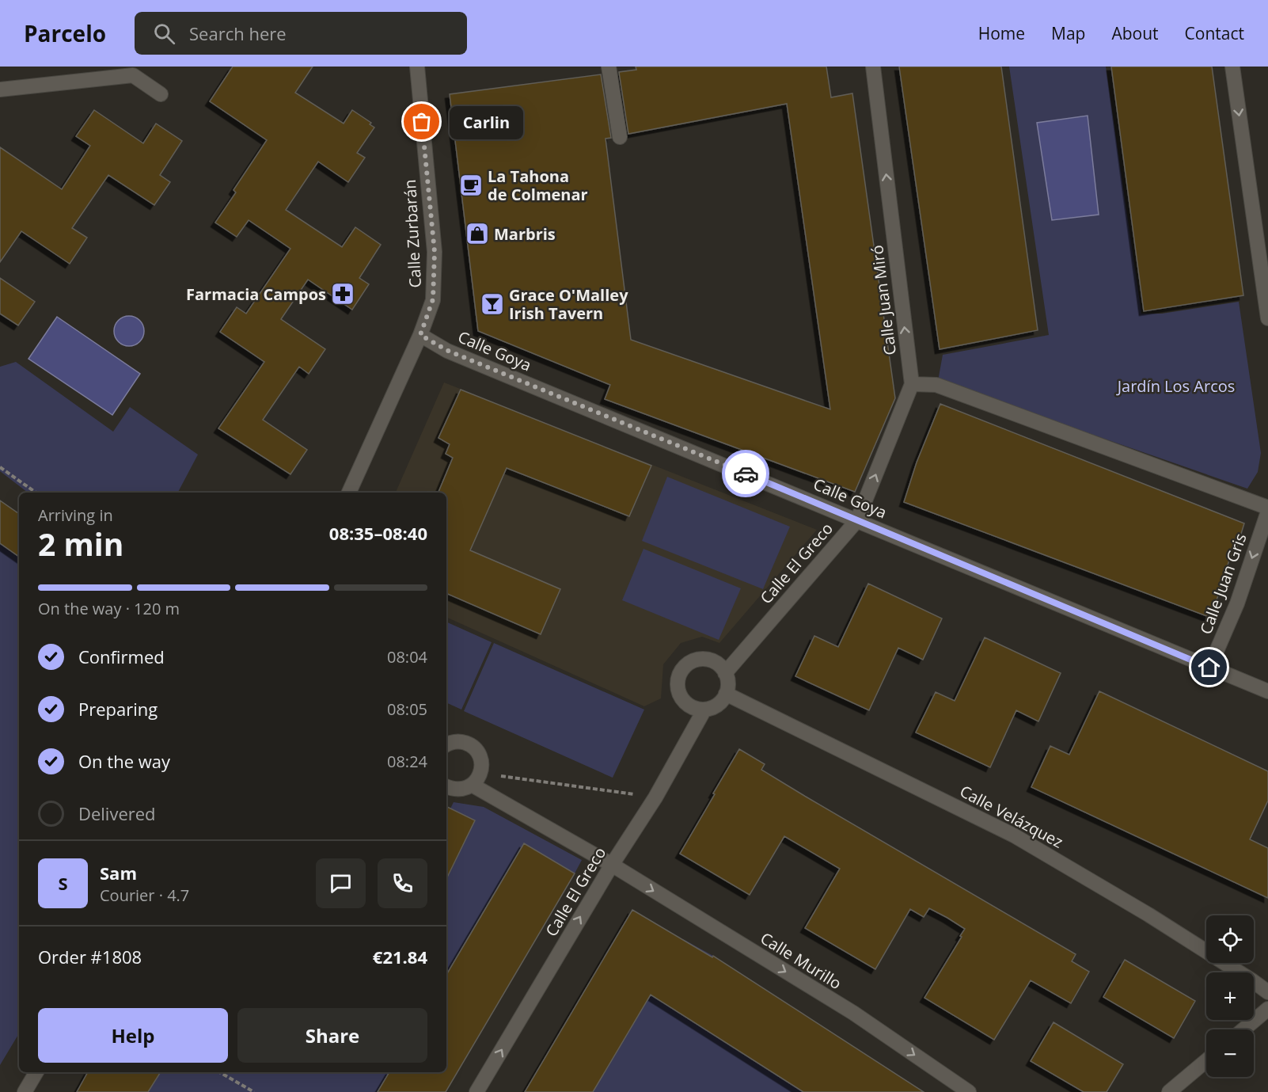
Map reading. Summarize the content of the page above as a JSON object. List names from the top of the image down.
{
  "streets": {
    "street": [
      "Calle Zurbarán",
      "Calle Juan Miró",
      "Calle Goya",
      "Calle El Greco",
      "Calle Juan Gris",
      "Calle Velázquez",
      "Calle Murillo"
    ]
  },
  "crossings": [
    ["Calle Zurbarán", "Calle Goya"],
    ["Calle Juan Miró", "Calle Goya"],
    ["Calle Juan Miró", "Calle El Greco"],
    ["Calle Goya", "Calle El Greco"],
    ["Calle Goya", "Calle Juan Gris"],
    ["Calle El Greco", "Calle Velázquez"],
    ["Calle El Greco", "Calle Murillo"]
  ],
  "one_way": [
    "Calle Juan Miró",
    "Calle El Greco",
    "Calle Juan Gris",
    "Calle Murillo"
  ],
  "parks": ["Jardín Los Arcos"],
  "places": {
    "other": ["Carlin"],
    "cafe": ["La Tahona de Colmenar"],
    "shop": ["Marbris"],
    "pharmacy": ["Farmacia Campos"],
    "bar": ["Grace O'Malley Irish Tavern"]
  },
  "page": {
    "header": "Parcelo",
    "search": "Search here",
    "nav": [
      "Home",
      "Map",
      "About",
      "Contact"
    ],
    "bubble": "Carlin",
    "heading": ["2 min", "Arriving in", "08:35–08:40"],
    "panel": [
      "Sam",
      "Courier · 4.7",
      "Order #1808",
      "€21.84"
    ],
    "bar": "On the way · 120 m",
    "list": [
      ["Confirmed", "08:04"],
      ["Preparing", "08:05"],
      ["On the way", "08:24"],
      "Delivered"
    ],
    "round": "S",
    "map_buttons": ["+", "−"],
    "buttons": ["Help", "Share"]
  }
}
